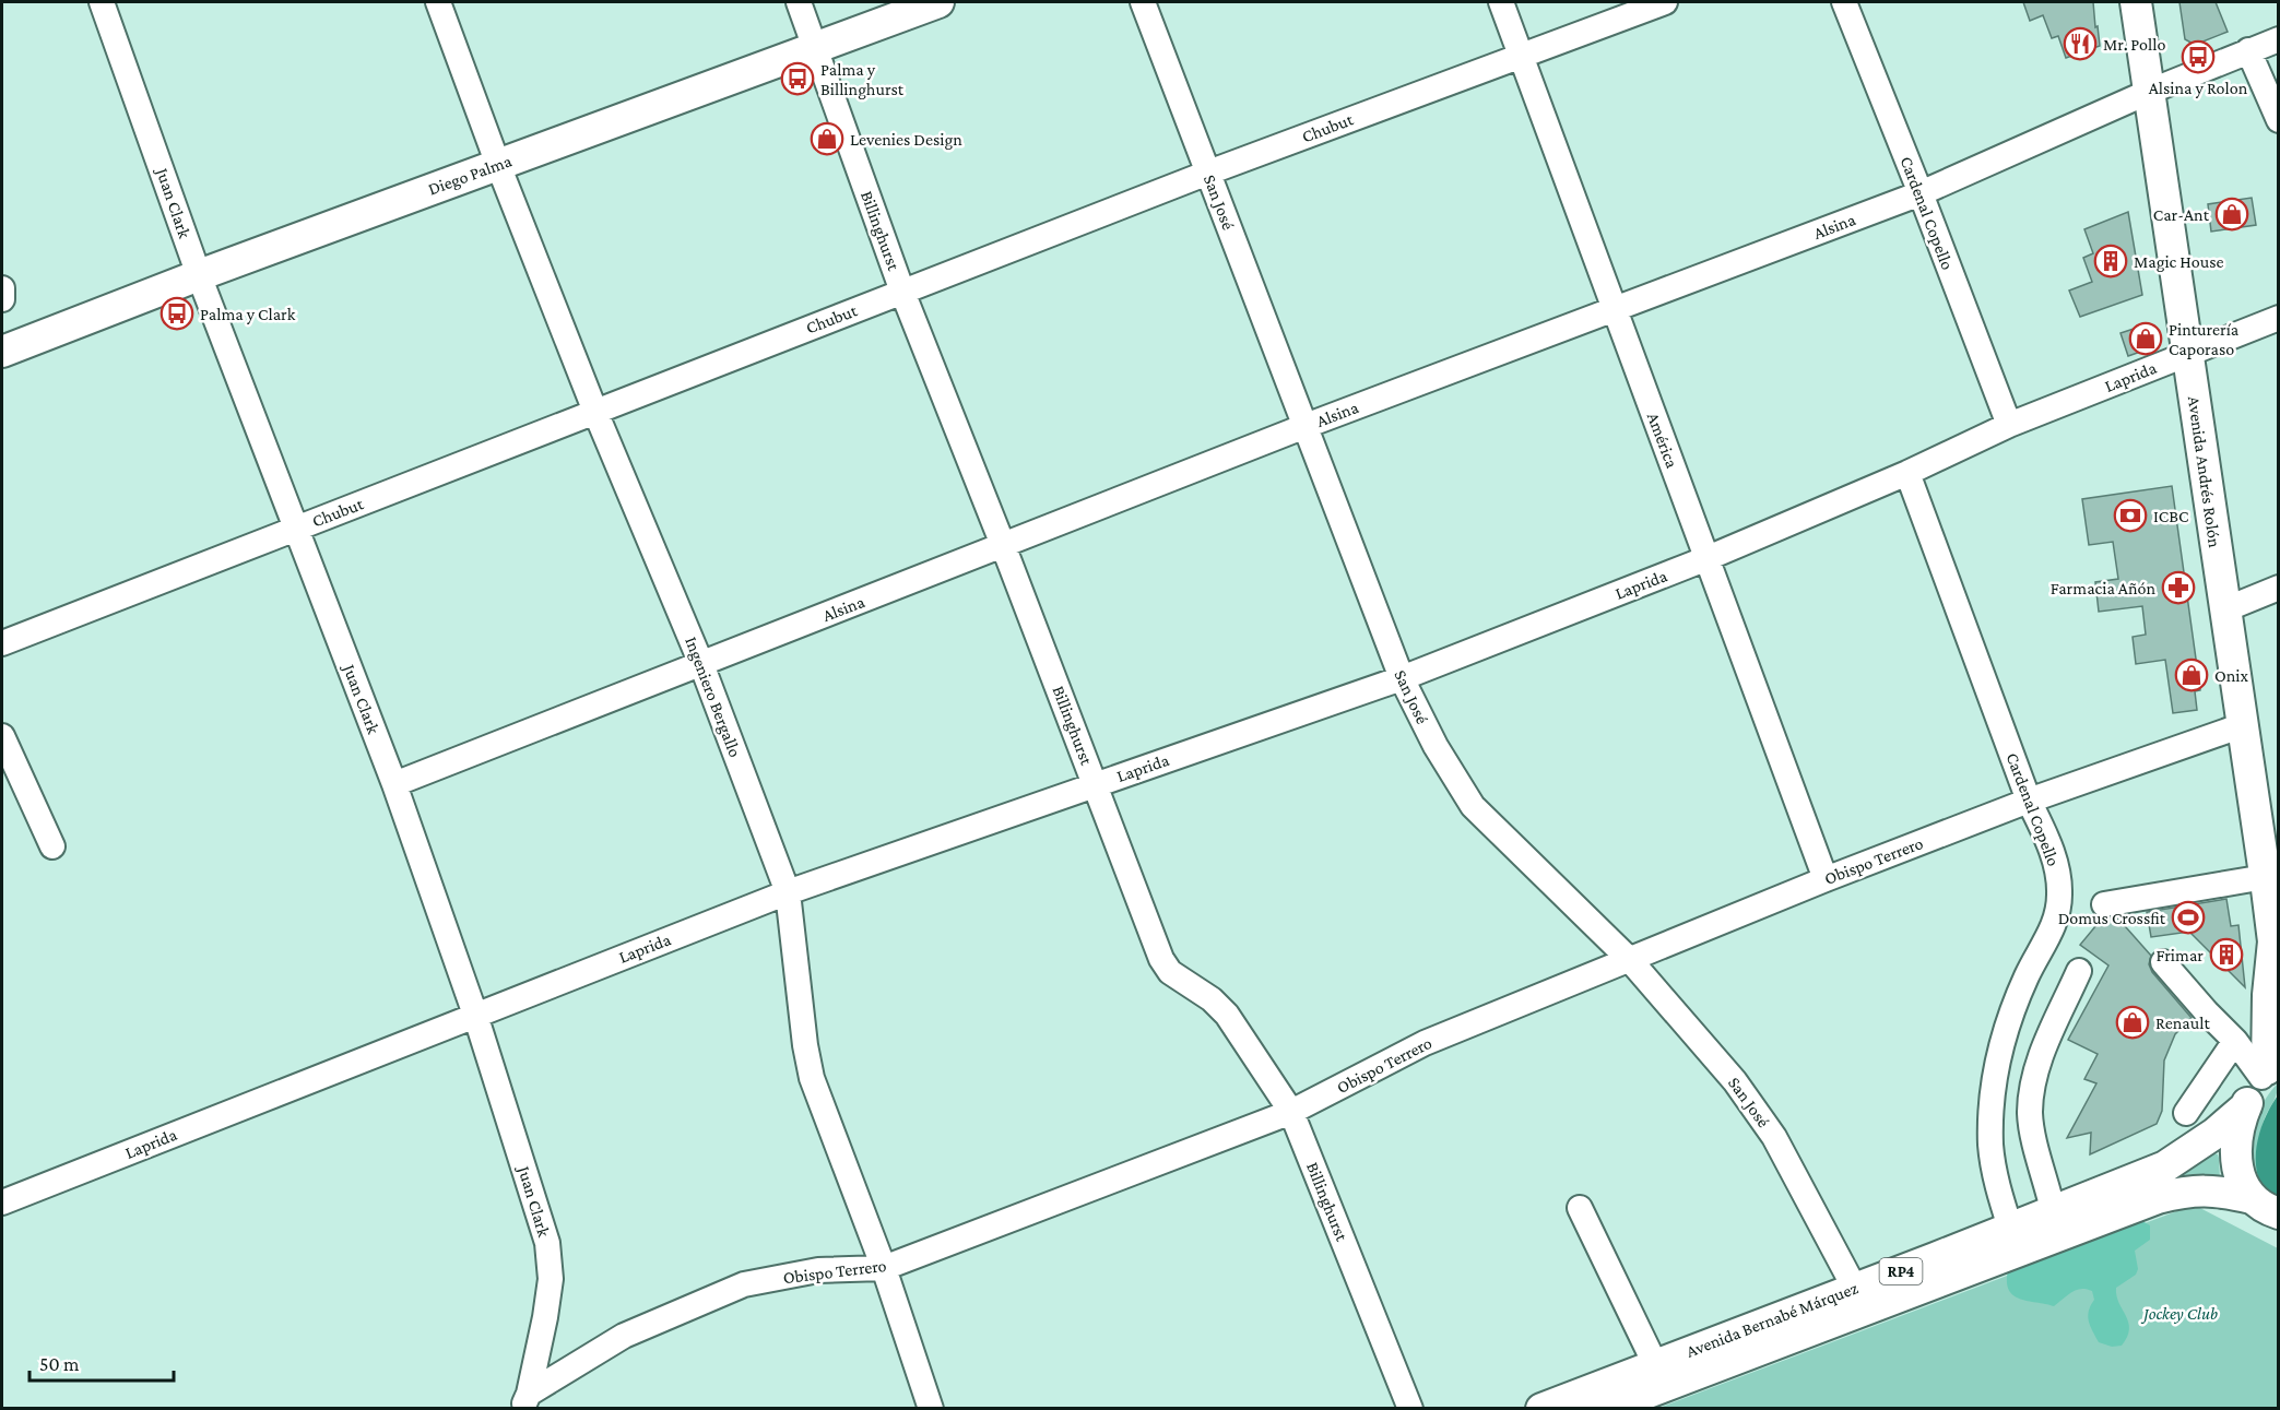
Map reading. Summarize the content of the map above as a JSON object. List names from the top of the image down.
{
  "streets": {
    "main road": [
      "Diego Palma",
      "Avenida Andrés Rolón",
      "RP4",
      "Avenida Bernabé Márquez"
    ],
    "street": [
      "Chubut",
      "San José",
      "Juan Clark",
      "Cardenal Copello",
      "Alsina",
      "Billinghurst",
      "Laprida",
      "América",
      "Ingeniero Bergallo",
      "Obispo Terrero"
    ]
  },
  "crossings": [
    ["Chubut", "San José"],
    ["Chubut", "Juan Clark"],
    ["Chubut", "Billinghurst"],
    ["Chubut", "América"],
    ["Chubut", "Ingeniero Bergallo"],
    ["Diego Palma", "Juan Clark"],
    ["Diego Palma", "Billinghurst"],
    ["Diego Palma", "Ingeniero Bergallo"],
    ["San José", "Alsina"],
    ["San José", "Laprida"],
    ["San José", "Obispo Terrero"],
    ["San José", "Avenida Bernabé Márquez"],
    ["Juan Clark", "Alsina"],
    ["Juan Clark", "Laprida"],
    ["Juan Clark", "Obispo Terrero"],
    ["Cardenal Copello", "Alsina"],
    ["Cardenal Copello", "Laprida"],
    ["Cardenal Copello", "Obispo Terrero"],
    ["Cardenal Copello", "Avenida Bernabé Márquez"],
    ["Alsina", "Billinghurst"],
    ["Alsina", "América"],
    ["Alsina", "Avenida Andrés Rolón"],
    ["Alsina", "Ingeniero Bergallo"],
    ["Billinghurst", "Laprida"],
    ["Billinghurst", "Obispo Terrero"],
    ["Laprida", "América"],
    ["Laprida", "Avenida Andrés Rolón"],
    ["Laprida", "Ingeniero Bergallo"],
    ["América", "Obispo Terrero"],
    ["Avenida Andrés Rolón", "Obispo Terrero"],
    ["Avenida Andrés Rolón", "RP4"],
    ["Ingeniero Bergallo", "Obispo Terrero"],
    ["RP4", "Avenida Bernabé Márquez"]
  ],
  "parks": ["Jockey Club"],
  "places": {
    "restaurant": ["Mr. Pollo"],
    "bus stop": ["Alsina y Rolon", "Palma y Billinghurst", "Palma y Clark"],
    "shop": [
      "Levenies Design",
      "Car-Ant",
      "Pinturería Caporaso",
      "Onix",
      "Renault"
    ],
    "building": ["Magic House", "Frimar"],
    "bank": ["ICBC"],
    "pharmacy": ["Farmacia Añón"],
    "sports": ["Domus Crossfit"]
  },
  "scale_bar": "50 m"
}
